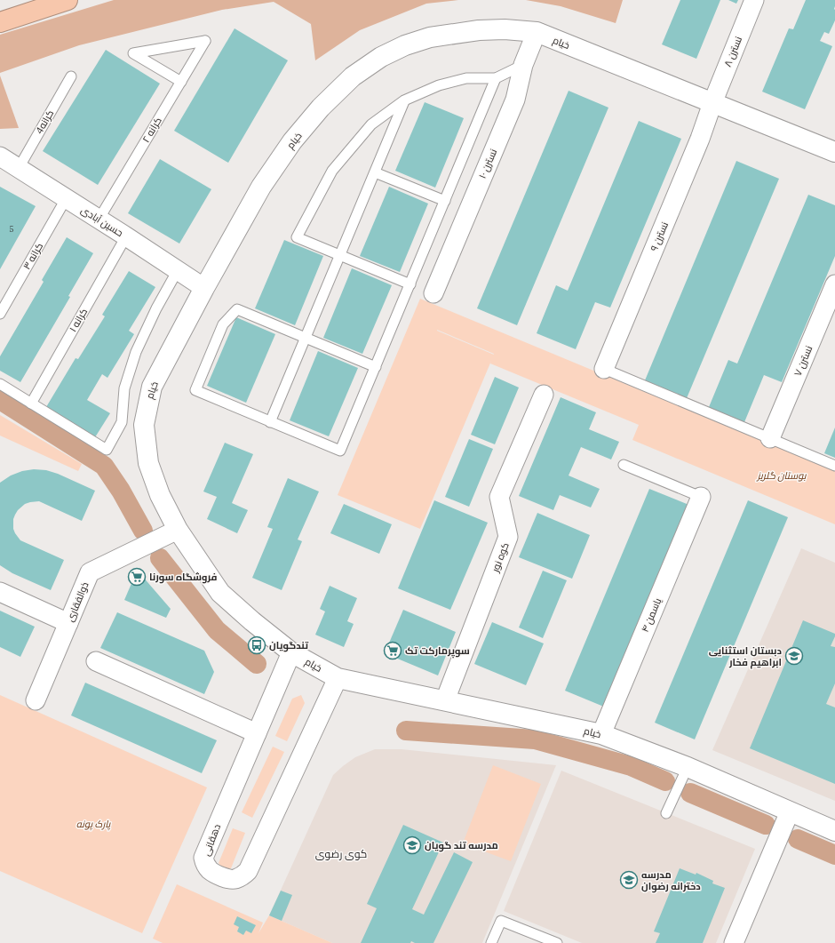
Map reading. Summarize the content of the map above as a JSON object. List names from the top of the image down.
{
  "streets": {
    "street": [
      "خیام",
      "نسترن ۸",
      "نسترن ۱۰",
      "حسین آبادی",
      "نسترن ۹",
      "نسترن ۷",
      "کوه نور",
      "ذوالفقاری",
      "یاسمن ۴",
      "دهقانی"
    ],
    "lane": [
      "کرانه4",
      "کرانه ۲",
      "کرانه ۳",
      "کرانه ۱"
    ]
  },
  "crossings": [
    ["خیام", "نسترن ۸"],
    ["خیام", "نسترن ۱۰"],
    ["خیام", "حسین آبادی"],
    ["خیام", "نسترن ۹"],
    ["خیام", "کوه نور"],
    ["خیام", "ذوالفقاری"],
    ["خیام", "یاسمن ۴"],
    ["خیام", "دهقانی"],
    ["نسترن ۸", "نسترن ۹"],
    ["کرانه4", "حسین آبادی"],
    ["کرانه ۲", "حسین آبادی"],
    ["حسین آبادی", "کرانه ۳"],
    ["حسین آبادی", "کرانه ۱"]
  ],
  "districts": ["کوی رضوی"],
  "parks": ["بوستان گلریز", "پارک پونه"],
  "places": {
    "supermarket": ["فروشگاه سورنا", "سوپرمارکت تک"],
    "bus stop": ["تندگویان"],
    "school or university": ["دبستان استثنایی ابراهیم فخار", "مدرسه تند گویان", "مدرسه دخترانه رضوان"]
  },
  "house_numbers": ["5"]
}
